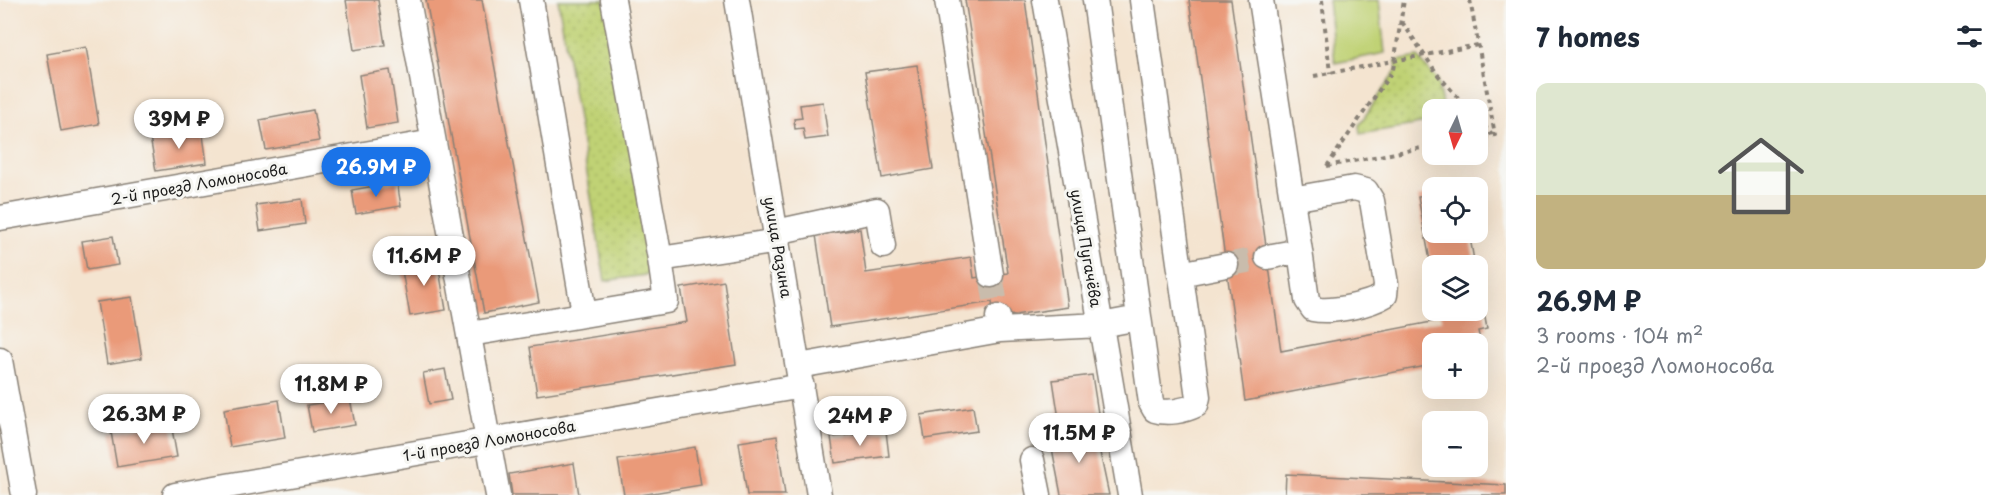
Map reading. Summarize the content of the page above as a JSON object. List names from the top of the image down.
{
  "streets": {
    "street": [
      "2-й проезд Ломоносова",
      "улица Разина",
      "улица Пугачёва",
      "1-й проезд Ломоносова"
    ]
  },
  "crossings": [
    ["улица Разина", "1-й проезд Ломоносова"],
    ["улица Пугачёва", "1-й проезд Ломоносова"]
  ],
  "north": "bottom",
  "page": {
    "heading": "7 homes",
    "list": [
      {
        "name": "26.9M ₽",
        "note": "3 rooms · 104 m² · 2-й проезд Ломоносова"
      }
    ],
    "map_buttons": ["+", "−"],
    "price": [
      "39M ₽",
      "26.9M ₽",
      "11.6M ₽",
      "11.8M ₽",
      "26.3M ₽",
      "24M ₽",
      "11.5M ₽"
    ]
  }
}
